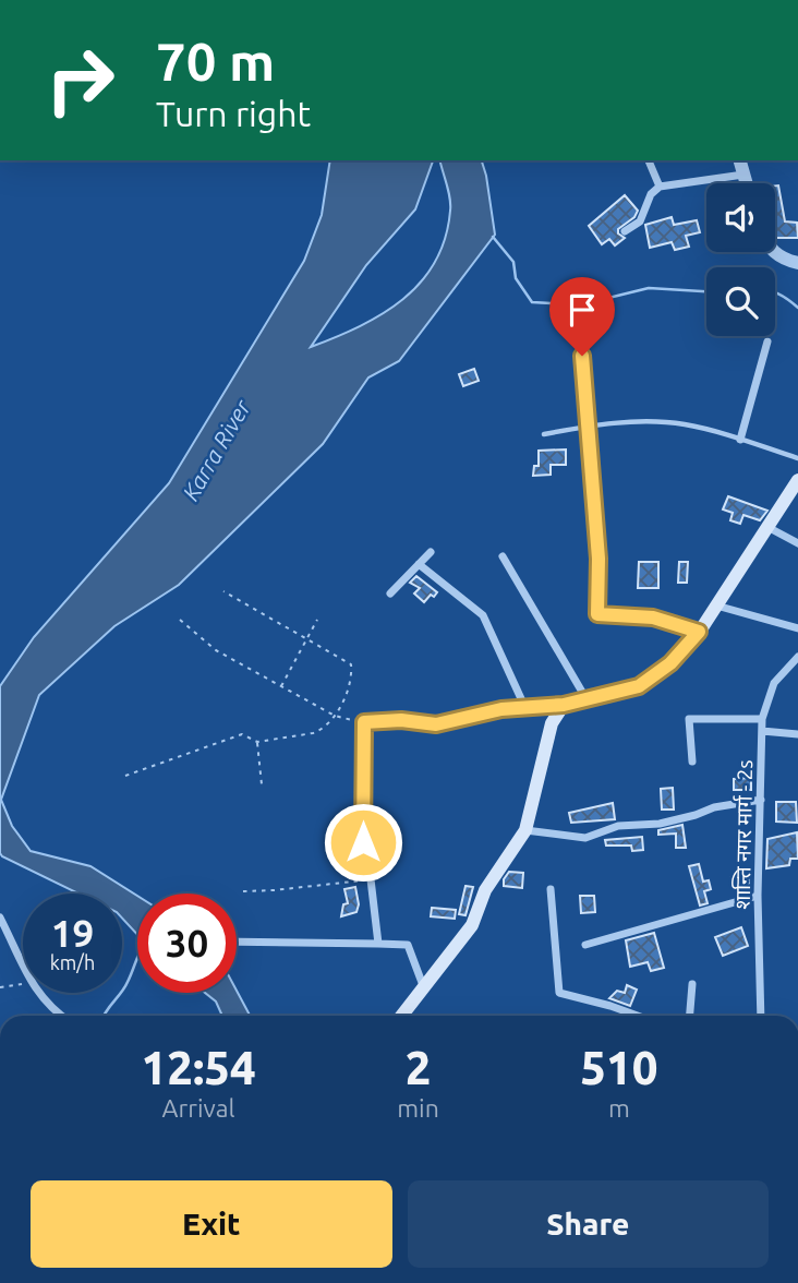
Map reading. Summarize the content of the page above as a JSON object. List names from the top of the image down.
{
  "streets": {
    "street": ["शान्ति नगर मार्ग - 2s"]
  },
  "water": ["Karra River"],
  "page": {
    "turn": ["70 m", "Turn right"],
    "speed": "19 km/h",
    "limit": "30",
    "eta": [
      "12:54",
      "Arrival",
      "2",
      "min",
      "510",
      "m"
    ],
    "buttons": ["Exit", "Share"]
  }
}
